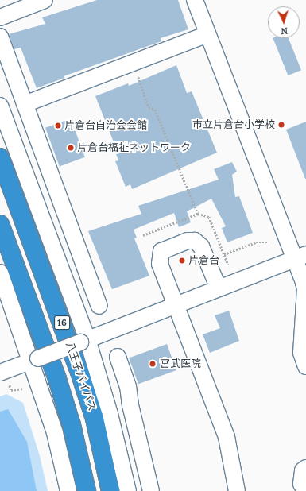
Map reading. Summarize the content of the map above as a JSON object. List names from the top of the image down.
{
  "streets": {
    "highway": ["16", "八王子バイパス"]
  },
  "places": [
    "市立片倉台小学校",
    "片倉台自治会会館",
    "片倉台福祉ネットワーク",
    "片倉台",
    "宮武医院"
  ],
  "north": "bottom"
}
